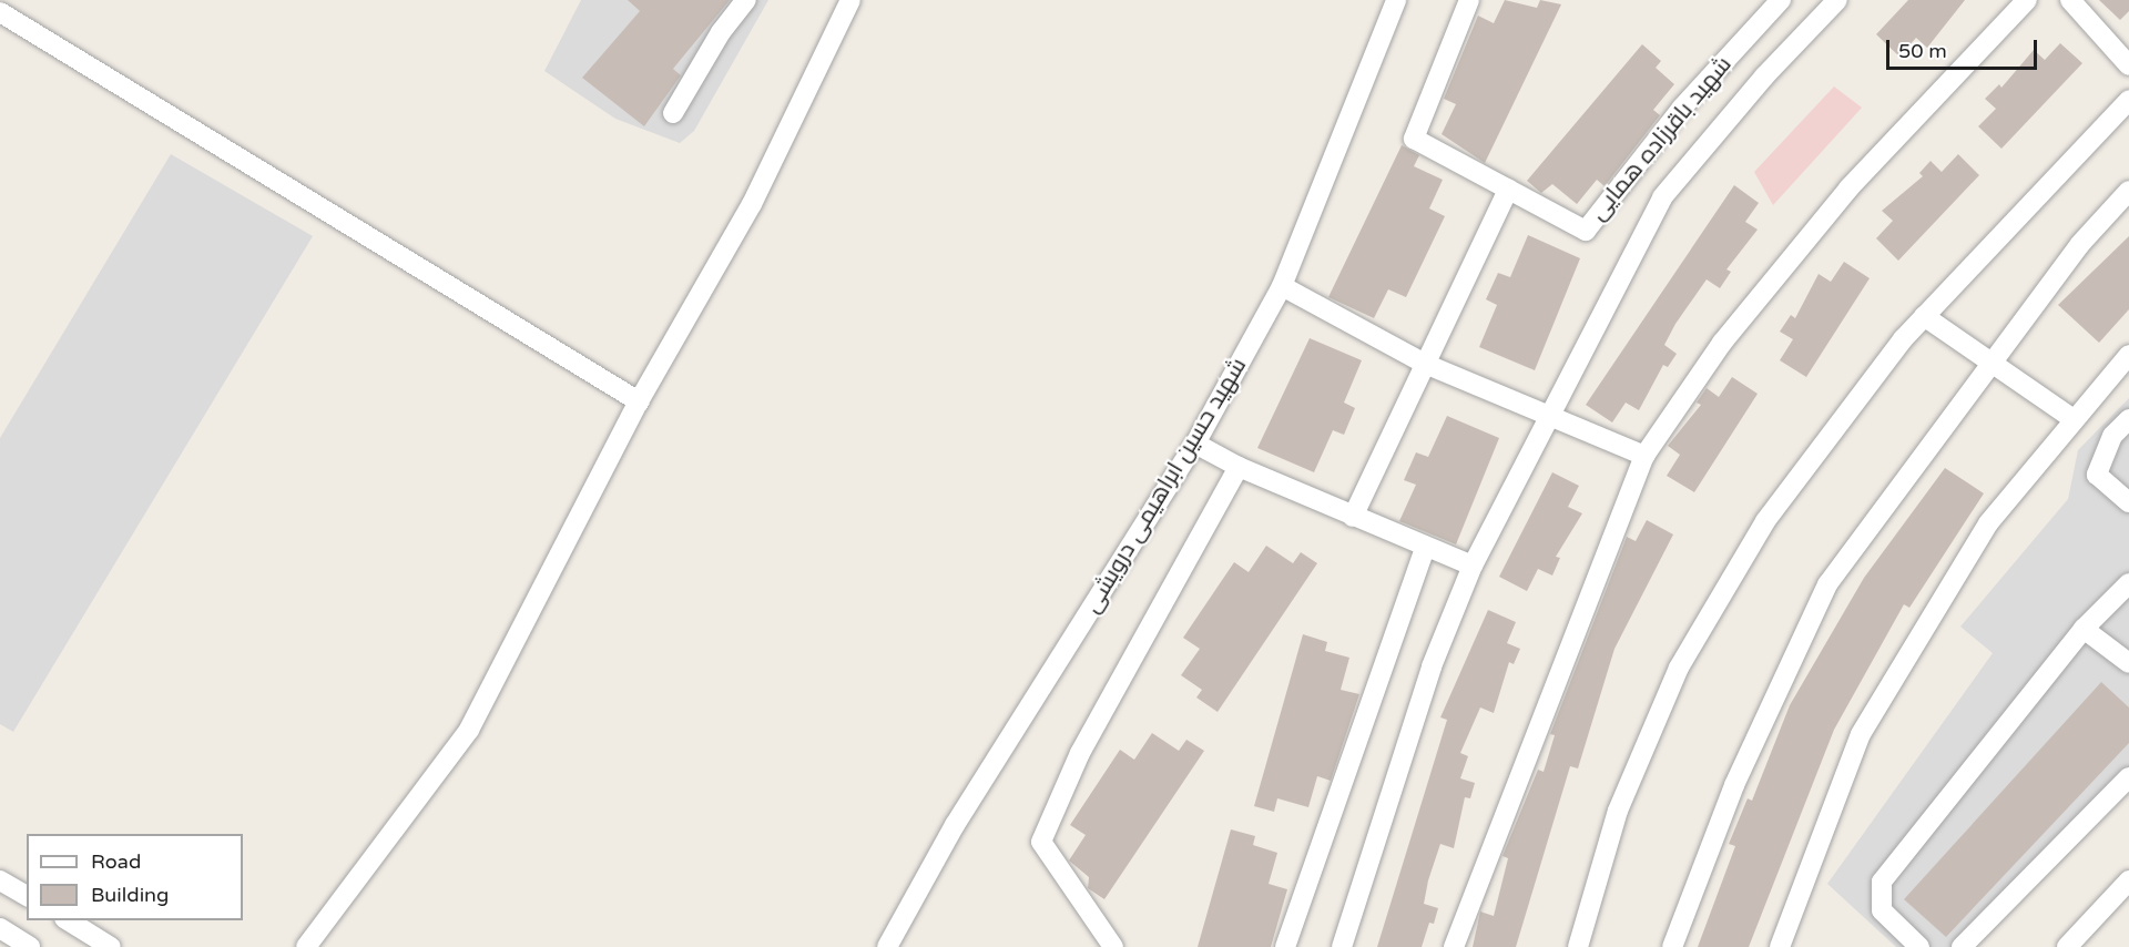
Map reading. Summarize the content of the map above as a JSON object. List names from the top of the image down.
{
  "streets": {
    "street": ["شهید باقرزاده همایی", "شهید حسین ابراهیمی درویشی"]
  },
  "legend": ["Road", "Building"],
  "scale_bar": "50 m"
}
